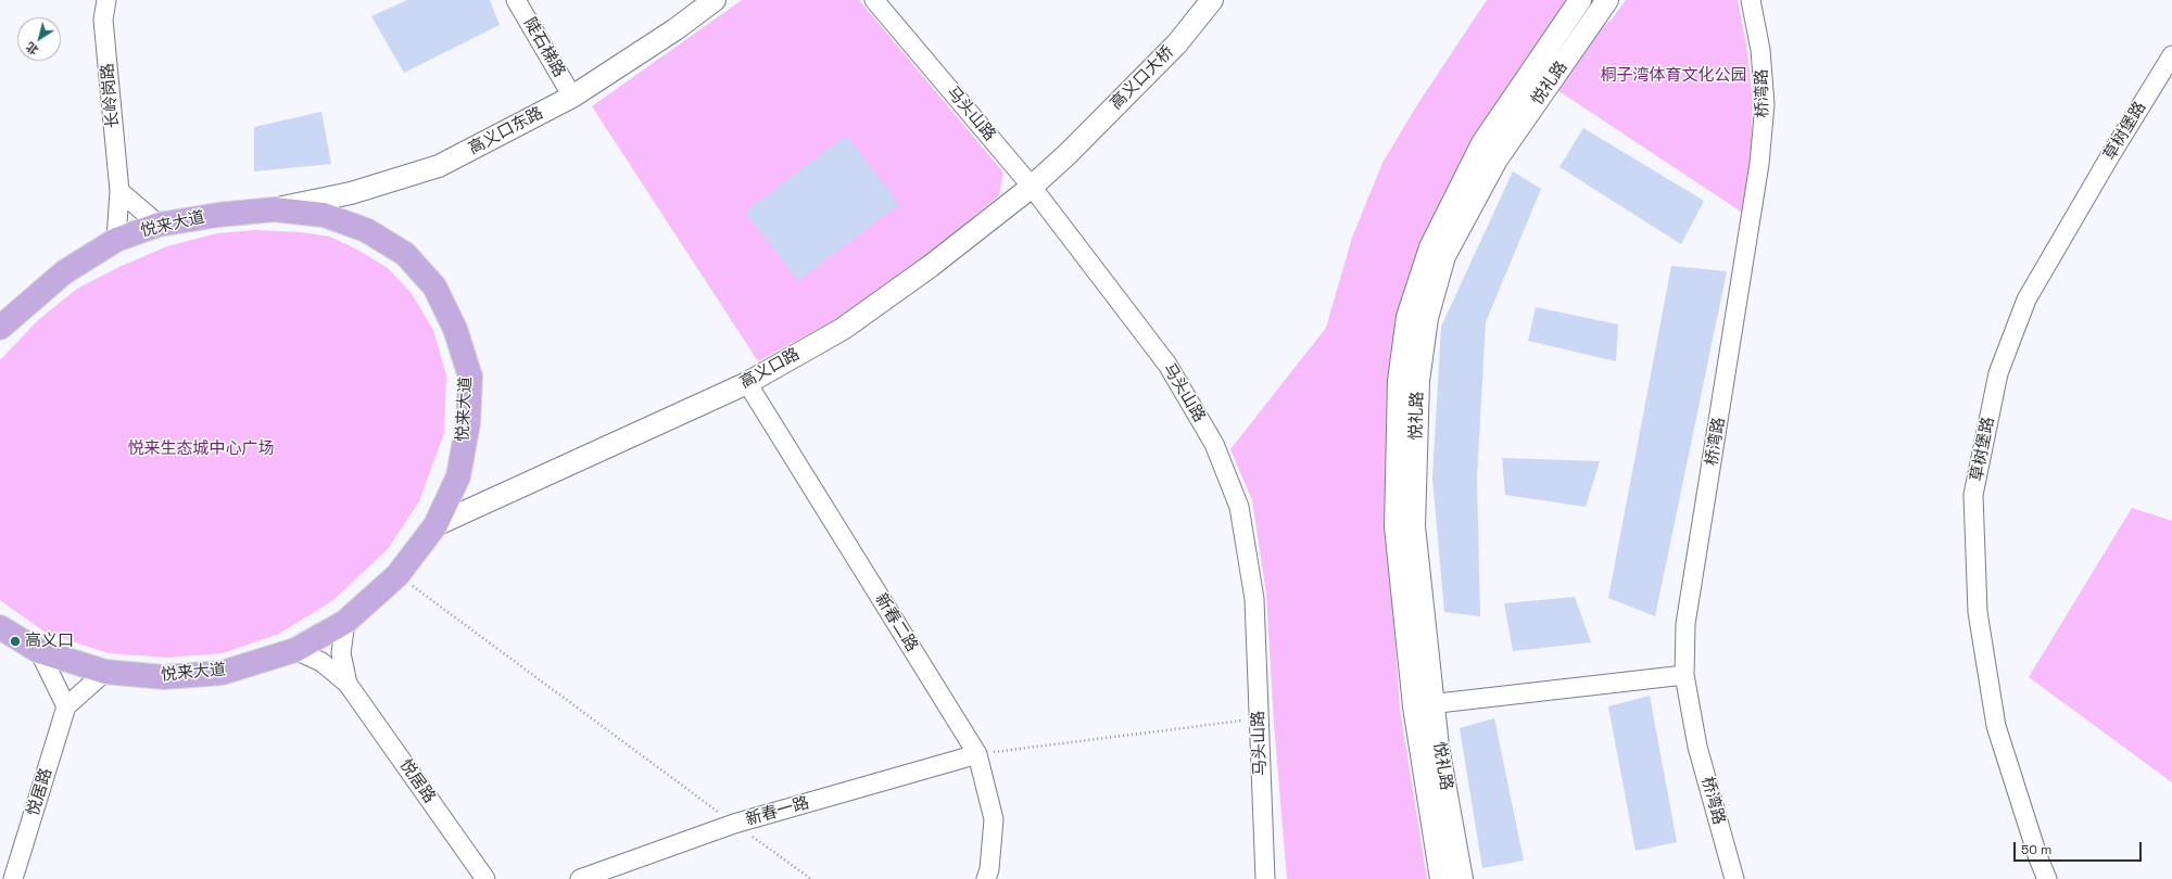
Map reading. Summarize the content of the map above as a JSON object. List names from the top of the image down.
{
  "streets": {
    "main road": [
      "高义口大桥",
      "悦礼路",
      "高义口东路",
      "悦来大道",
      "高义口路"
    ],
    "street": [
      "陡石梯路",
      "桥湾路",
      "长岭岗路",
      "马头山路",
      "草树堡路",
      "新春二路",
      "悦居路",
      "新春一路"
    ]
  },
  "crossings": [
    ["陡石梯路", "高义口东路"],
    ["高义口大桥", "高义口路"],
    ["长岭岗路", "悦来大道"],
    ["马头山路", "高义口路"],
    ["高义口东路", "悦来大道"],
    ["悦来大道", "高义口路"],
    ["高义口路", "新春二路"],
    ["新春二路", "新春一路"]
  ],
  "parks": ["桐子湾体育文化公园", "悦来生态城中心广场"],
  "places": ["高义口"],
  "scale_bar": "50 m",
  "north": "bottom left"
}
